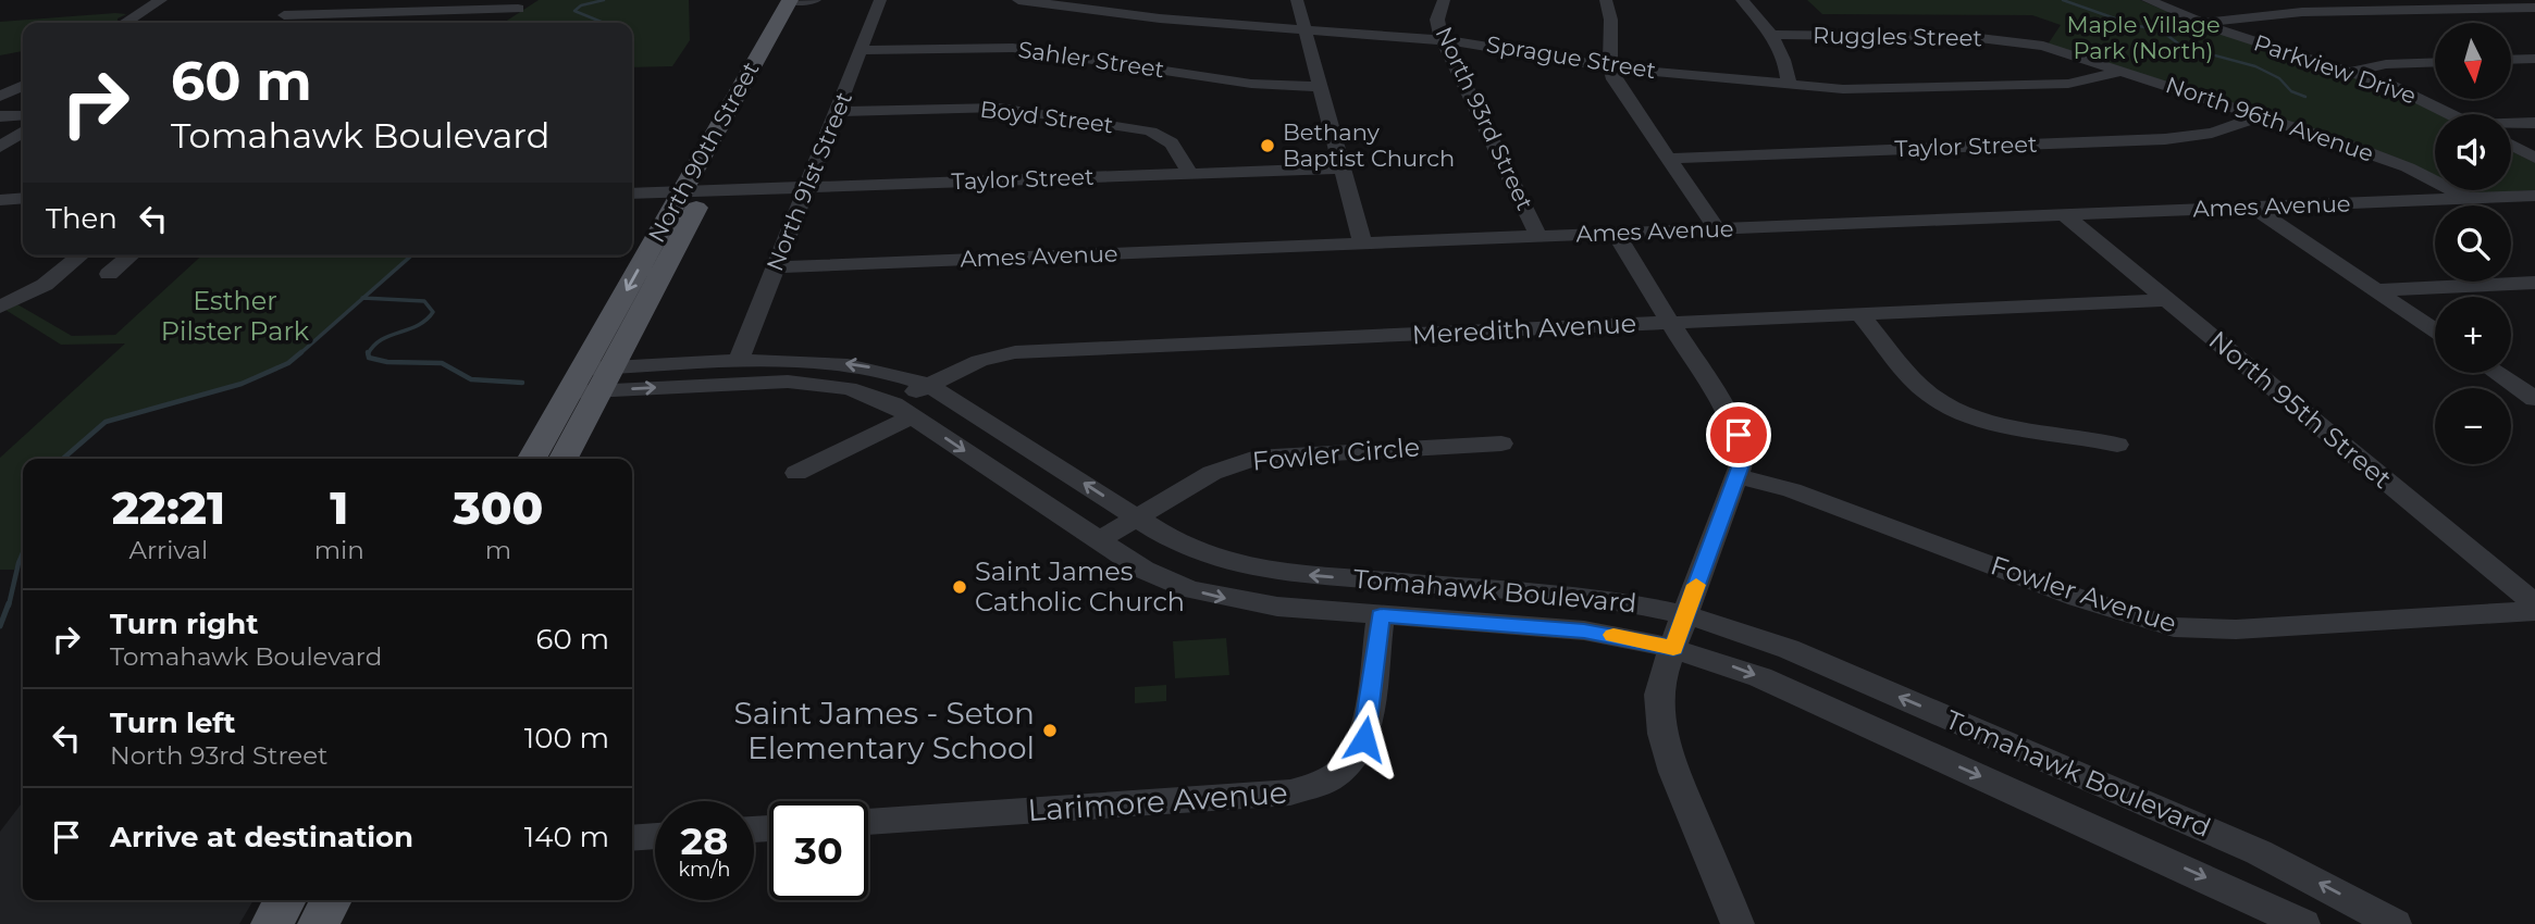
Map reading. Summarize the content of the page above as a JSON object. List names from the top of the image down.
{
  "streets": {
    "main road": ["North 90th Street"],
    "street": [
      "Ruggles Street",
      "Sprague Street",
      "Sahler Street",
      "Parkview Drive",
      "Boyd Street",
      "North 93rd Street",
      "North 96th Avenue",
      "Taylor Street",
      "North 91st Street",
      "Ames Avenue",
      "Meredith Avenue",
      "North 95th Street",
      "Fowler Circle",
      "Tomahawk Boulevard",
      "Fowler Avenue",
      "Larimore Avenue"
    ]
  },
  "crossings": [
    ["Ruggles Street", "North 96th Avenue"],
    ["Sprague Street", "North 93rd Street"],
    ["Sprague Street", "North 96th Avenue"],
    ["Sahler Street", "North 91st Street"],
    ["Boyd Street", "Taylor Street"],
    ["Boyd Street", "North 91st Street"],
    ["North 93rd Street", "Ames Avenue"],
    ["North 96th Avenue", "Taylor Street"],
    ["North 96th Avenue", "Ames Avenue"],
    ["Taylor Street", "North 90th Street"],
    ["Taylor Street", "North 91st Street"],
    ["North 90th Street", "Tomahawk Boulevard"],
    ["North 91st Street", "Ames Avenue"],
    ["North 91st Street", "Tomahawk Boulevard"],
    ["Ames Avenue", "North 95th Street"],
    ["Meredith Avenue", "North 95th Street"],
    ["Meredith Avenue", "Tomahawk Boulevard"],
    ["Fowler Circle", "Tomahawk Boulevard"],
    ["Tomahawk Boulevard", "Larimore Avenue"]
  ],
  "parks": ["Maple Village Park (North)", "Esther Pilster Park"],
  "places": ["Bethany Baptist Church", "Saint James Catholic Church", "Saint James - Seton Elementary School"],
  "north": "bottom",
  "page": {
    "map_buttons": ["+", "−"],
    "turn": ["60 m", "Tomahawk Boulevard"],
    "then": "Then",
    "eta": [
      "22:21",
      "Arrival",
      "1",
      "min",
      "300",
      "m"
    ],
    "list": [
      {
        "name": "Turn right",
        "note": "Tomahawk Boulevard",
        "value": "60 m"
      },
      {
        "name": "Turn left",
        "note": "North 93rd Street",
        "value": "100 m"
      },
      {
        "name": "Arrive at destination",
        "value": "140 m"
      }
    ],
    "speed": "28 km/h",
    "limit": "30"
  }
}
